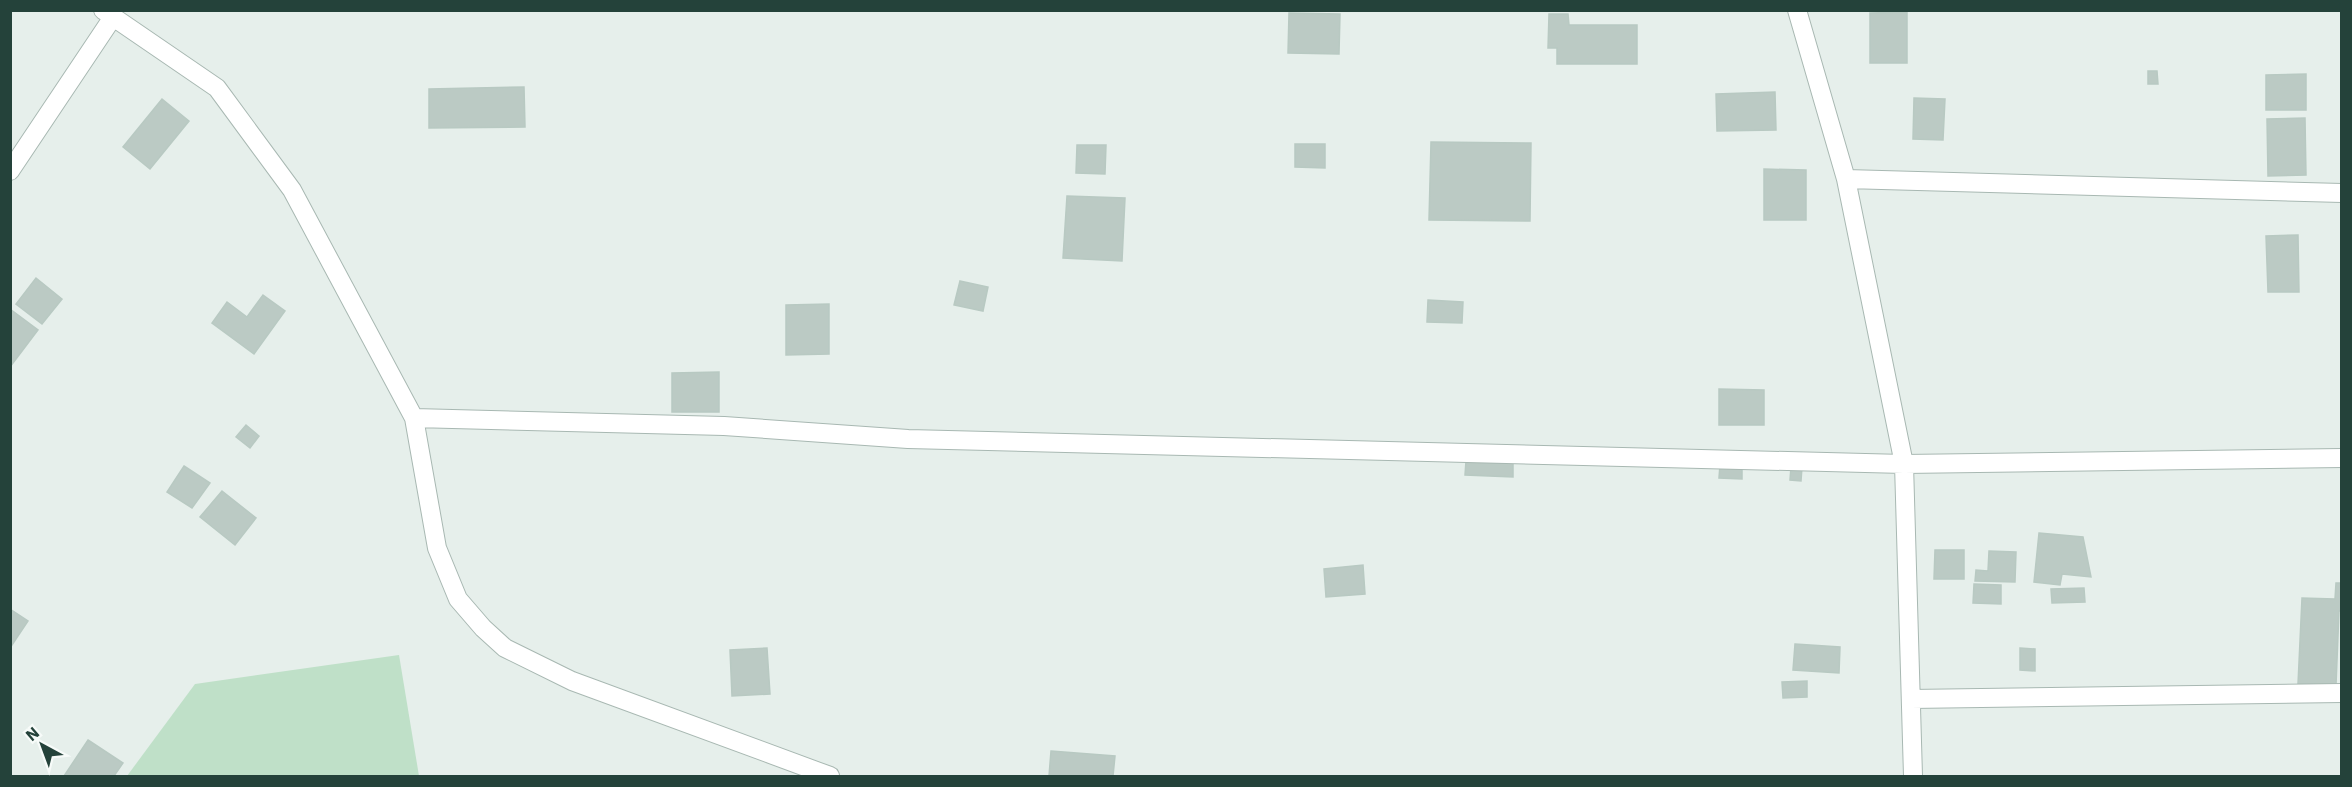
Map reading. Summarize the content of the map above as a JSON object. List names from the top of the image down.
{
  "north": "top left"
}
